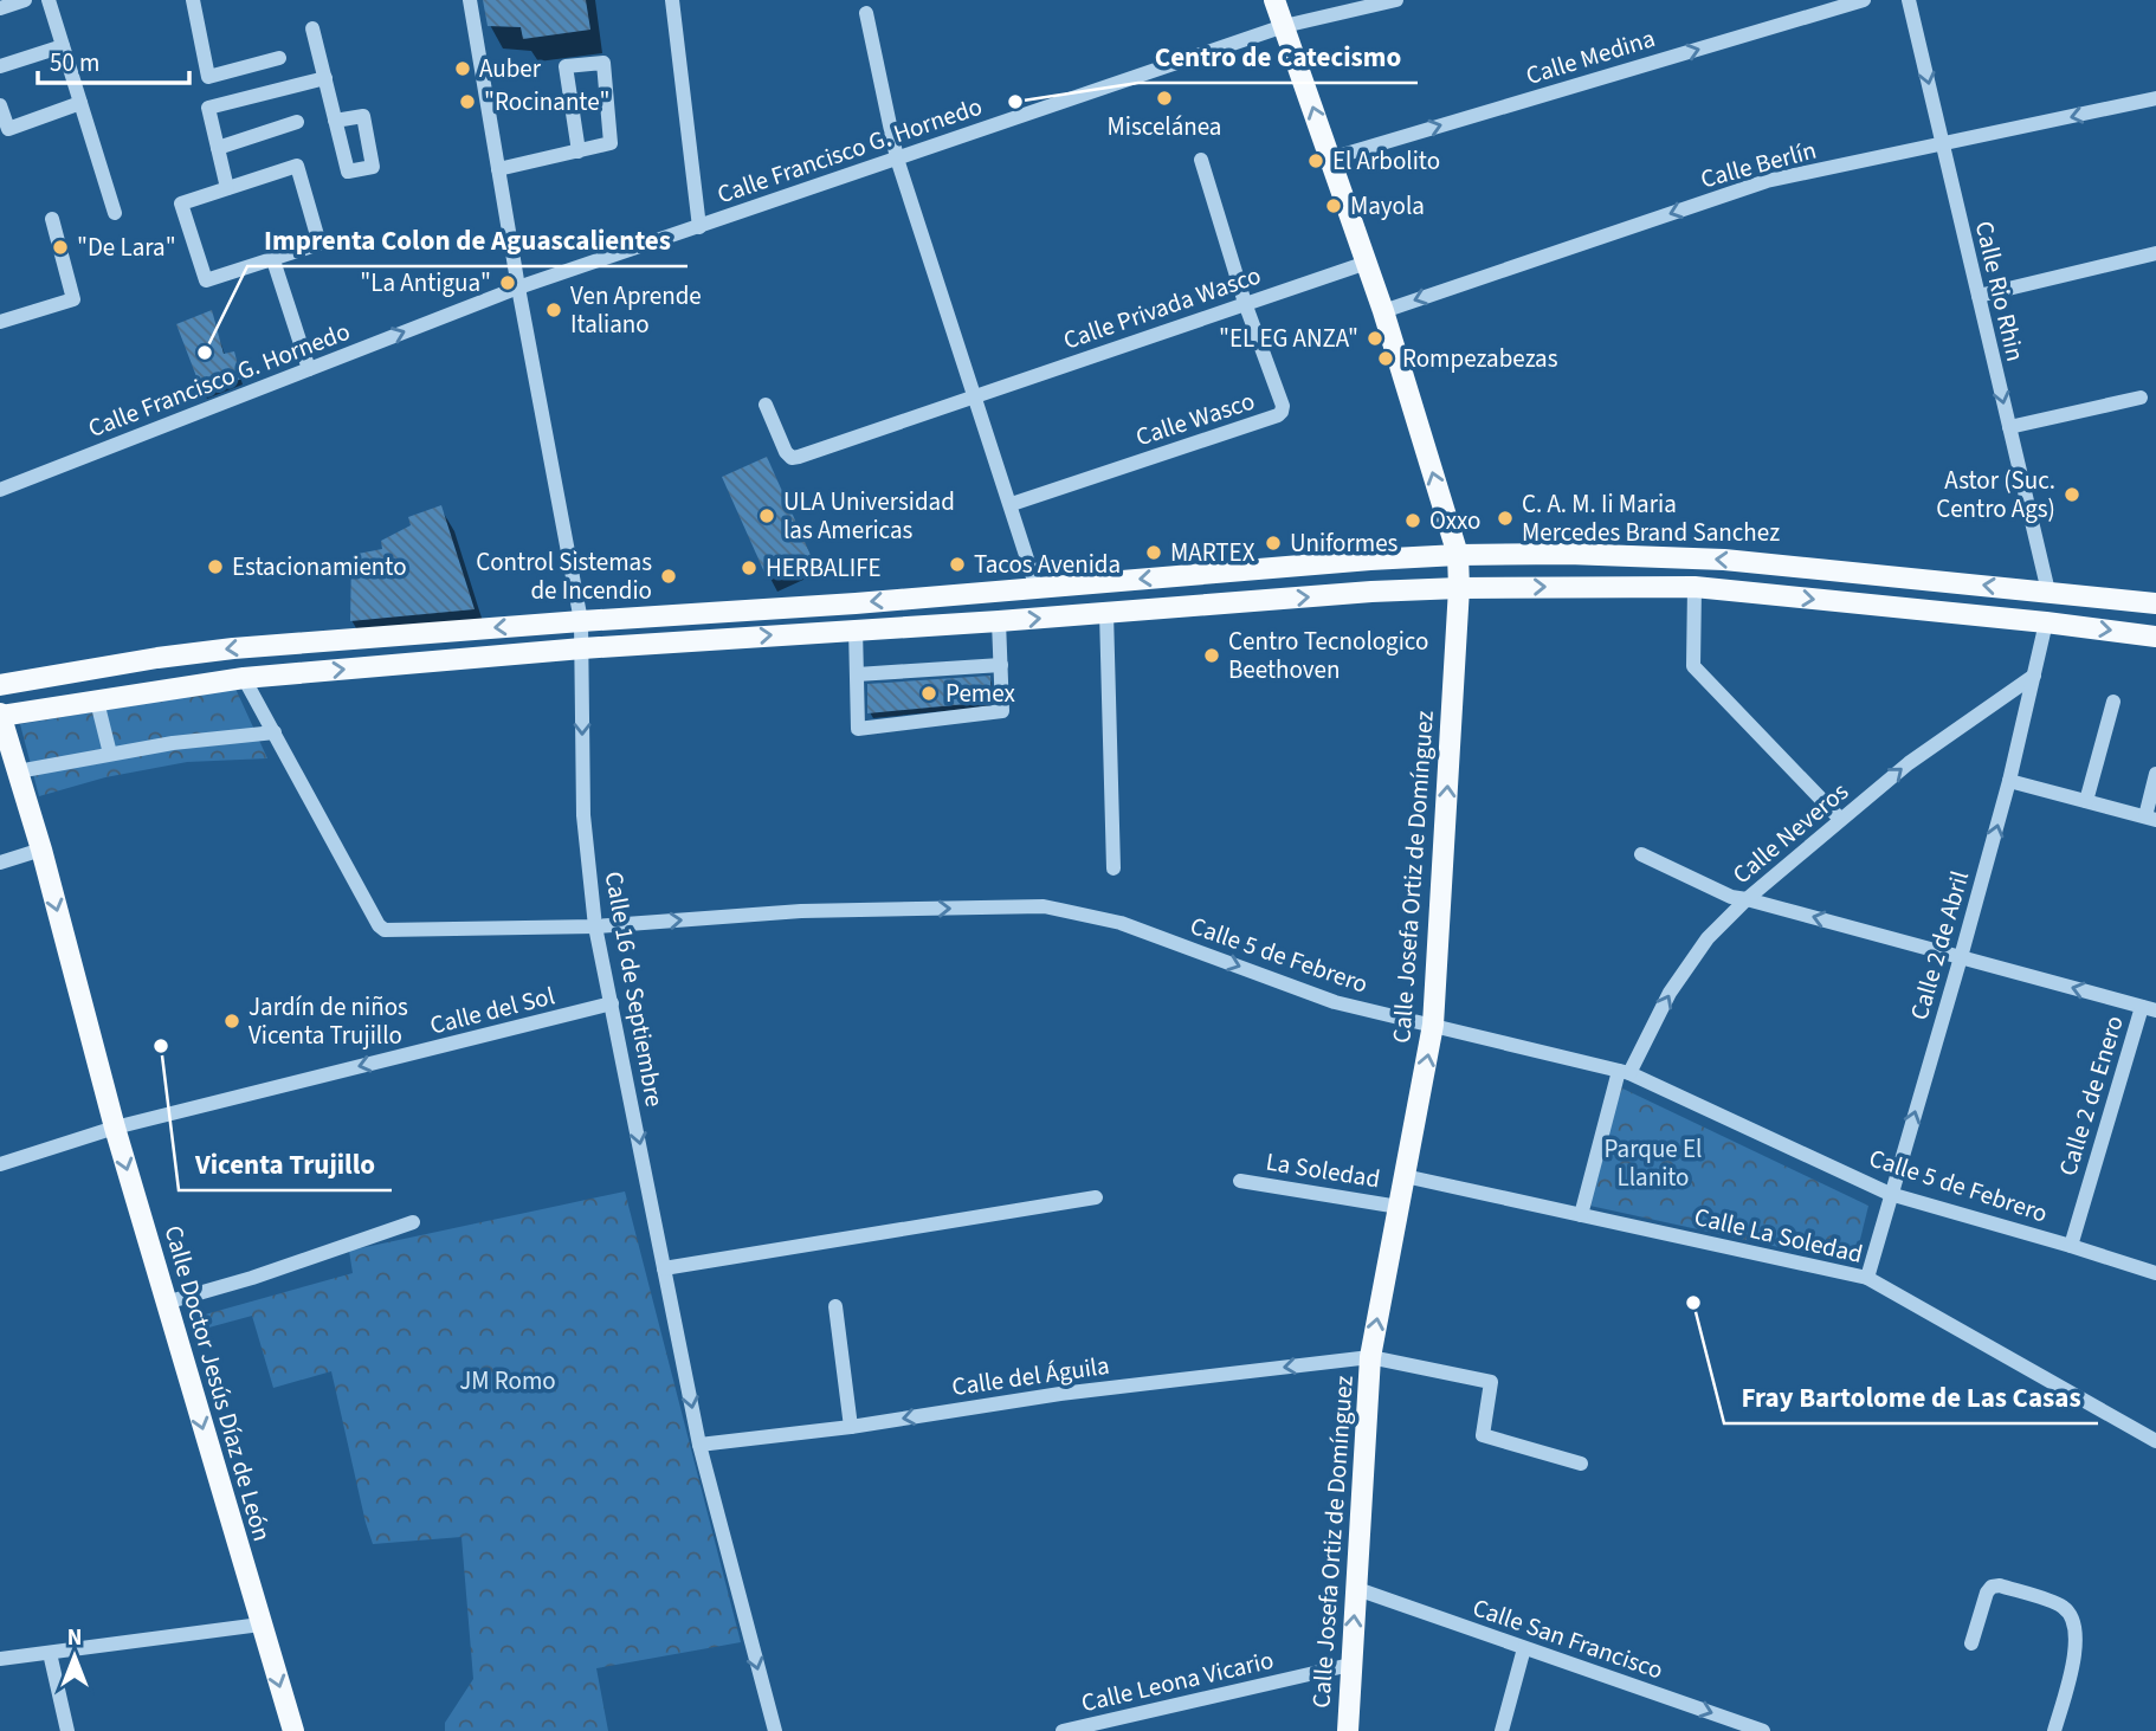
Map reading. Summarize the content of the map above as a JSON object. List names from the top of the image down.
{
  "streets": {
    "main road": ["Calle Josefa Ortiz de Domínguez", "Calle Doctor Jesús Díaz de León"],
    "street": [
      "Calle Medina",
      "Calle Francisco G. Hornedo",
      "Calle Berlín",
      "Calle Rio Rhin",
      "Calle Privada Wasco",
      "Calle Wasco",
      "Calle Neveros",
      "Calle 2 de Abril",
      "Calle 5 de Febrero",
      "Calle 16 de Septiembre",
      "Calle del Sol",
      "Calle 2 de Enero",
      "La Soledad",
      "Calle La Soledad",
      "Calle del Águila",
      "Calle San Francisco",
      "Calle Leona Vicario"
    ]
  },
  "crossings": [
    ["Calle Medina", "Calle Josefa Ortiz de Domínguez"],
    ["Calle Francisco G. Hornedo", "Calle Josefa Ortiz de Domínguez"],
    ["Calle Francisco G. Hornedo", "Calle 16 de Septiembre"],
    ["Calle Berlín", "Calle Rio Rhin"],
    ["Calle Berlín", "Calle Josefa Ortiz de Domínguez"],
    ["Calle Privada Wasco", "Calle Wasco"],
    ["Calle Privada Wasco", "Calle Josefa Ortiz de Domínguez"],
    ["Calle Neveros", "Calle 2 de Abril"],
    ["Calle Neveros", "Calle 5 de Febrero"],
    ["Calle Neveros", "Calle La Soledad"],
    ["Calle Josefa Ortiz de Domínguez", "Calle 5 de Febrero"],
    ["Calle Josefa Ortiz de Domínguez", "La Soledad"],
    ["Calle Josefa Ortiz de Domínguez", "Calle La Soledad"],
    ["Calle Josefa Ortiz de Domínguez", "Calle del Águila"],
    ["Calle Josefa Ortiz de Domínguez", "Calle San Francisco"],
    ["Calle Josefa Ortiz de Domínguez", "Calle Leona Vicario"],
    ["Calle 2 de Abril", "Calle 5 de Febrero"],
    ["Calle 2 de Abril", "Calle La Soledad"],
    ["Calle 5 de Febrero", "Calle 16 de Septiembre"],
    ["Calle 5 de Febrero", "Calle 2 de Enero"],
    ["Calle 16 de Septiembre", "Calle del Sol"],
    ["Calle 16 de Septiembre", "Calle del Águila"],
    ["Calle del Sol", "Calle Doctor Jesús Díaz de León"]
  ],
  "one_way": [
    "Calle Medina",
    "Calle Berlín",
    "Calle Rio Rhin",
    "Calle Neveros",
    "Calle Josefa Ortiz de Domínguez",
    "Calle 2 de Abril",
    "Calle 5 de Febrero",
    "Calle 16 de Septiembre",
    "Calle del Sol",
    "Calle del Águila",
    "Calle Doctor Jesús Díaz de León",
    "Calle San Francisco"
  ],
  "parks": ["Parque El Llanito", "JM Romo"],
  "places": [
    "Auber",
    "Miscelánea",
    "\"Rocinante\"",
    "Centro de Catecismo",
    "El Arbolito",
    "Mayola",
    "\"De Lara\"",
    "\"La Antigua\"",
    "Ven Aprende Italiano",
    "\"EL EG ANZA\"",
    "Imprenta Colon de Aguascalientes",
    "Rompezabezas",
    "Astor (Suc. Centro Ags)",
    "ULA Universidad las Americas",
    "C. A. M. Ii Maria Mercedes Brand Sanchez",
    "Oxxo",
    "Uniformes",
    "MARTEX",
    "Tacos Avenida",
    "Estacionamiento",
    "HERBALIFE",
    "Control Sistemas de Incendio",
    "Centro Tecnologico Beethoven",
    "Pemex",
    "Jardín de niños Vicenta Trujillo",
    "Vicenta Trujillo",
    "Fray Bartolome de Las Casas"
  ],
  "scale_bar": "50 m",
  "north": "top"
}
